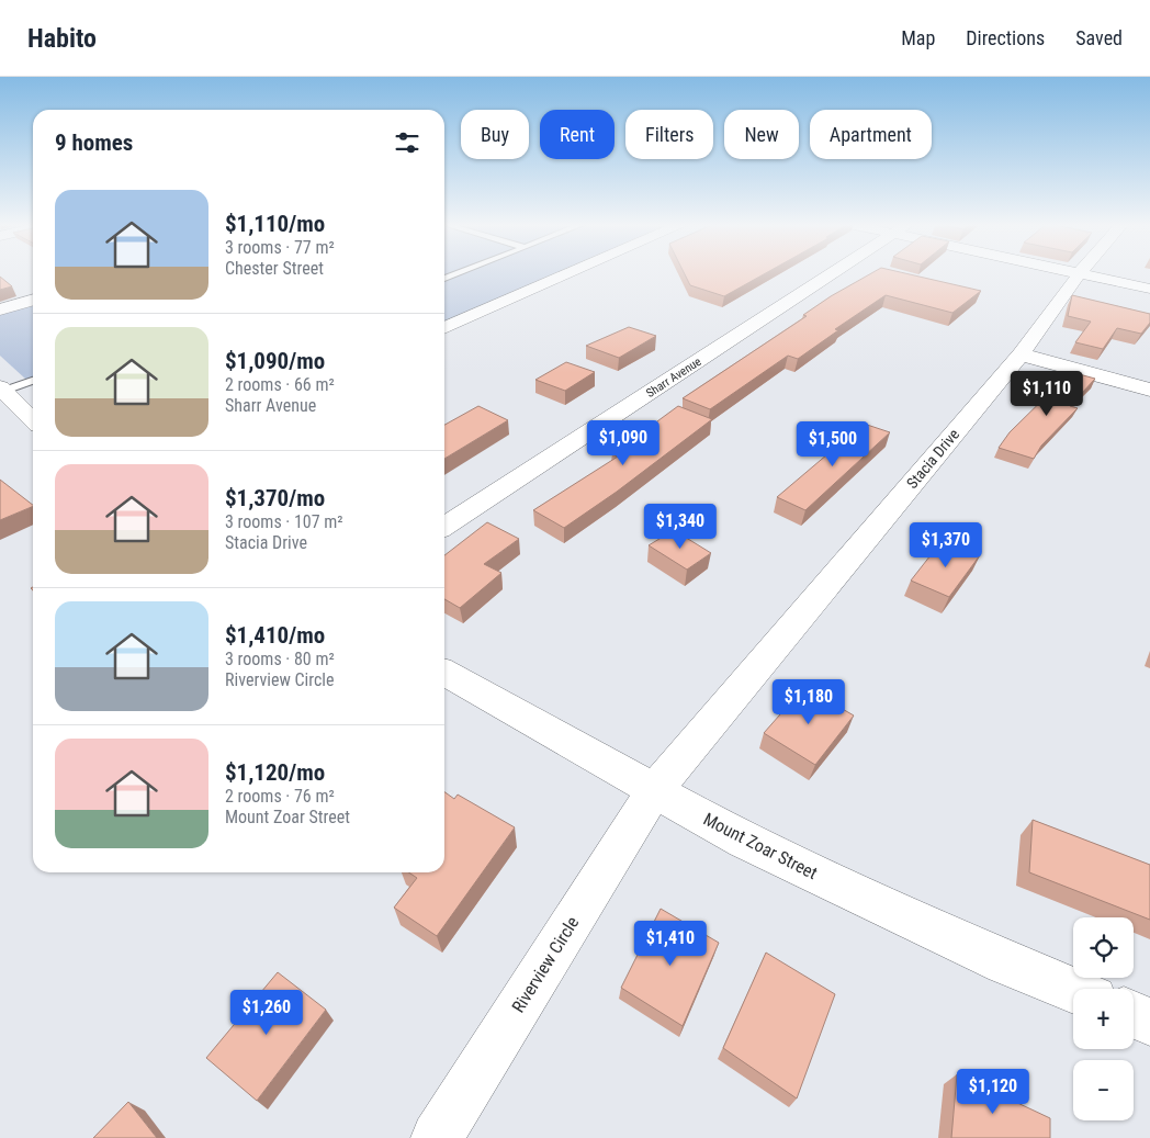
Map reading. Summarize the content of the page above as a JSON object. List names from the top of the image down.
{
  "streets": {
    "street": [
      "Sharr Avenue",
      "Stacia Drive",
      "Mount Zoar Street",
      "Riverview Circle"
    ]
  },
  "crossings": [
    ["Stacia Drive", "Mount Zoar Street"],
    ["Stacia Drive", "Riverview Circle"],
    ["Mount Zoar Street", "Riverview Circle"]
  ],
  "page": {
    "header": "Habito",
    "nav": ["Map", "Directions", "Saved"],
    "chip": [
      "Buy",
      "Rent",
      "Filters",
      "New",
      "Apartment"
    ],
    "heading": "9 homes",
    "list": [
      {
        "name": "$1,110/mo",
        "note": "3 rooms · 77 m² · Chester Street"
      },
      {
        "name": "$1,090/mo",
        "note": "2 rooms · 66 m² · Sharr Avenue"
      },
      {
        "name": "$1,370/mo",
        "note": "3 rooms · 107 m² · Stacia Drive"
      },
      {
        "name": "$1,410/mo",
        "note": "3 rooms · 80 m² · Riverview Circle"
      },
      {
        "name": "$1,120/mo",
        "note": "2 rooms · 76 m² · Mount Zoar Street"
      }
    ],
    "price": [
      "$1,110",
      "$1,090",
      "$1,500",
      "$1,340",
      "$1,370",
      "$1,180",
      "$1,410",
      "$1,260",
      "$1,120"
    ],
    "map_buttons": ["+", "−"]
  }
}
